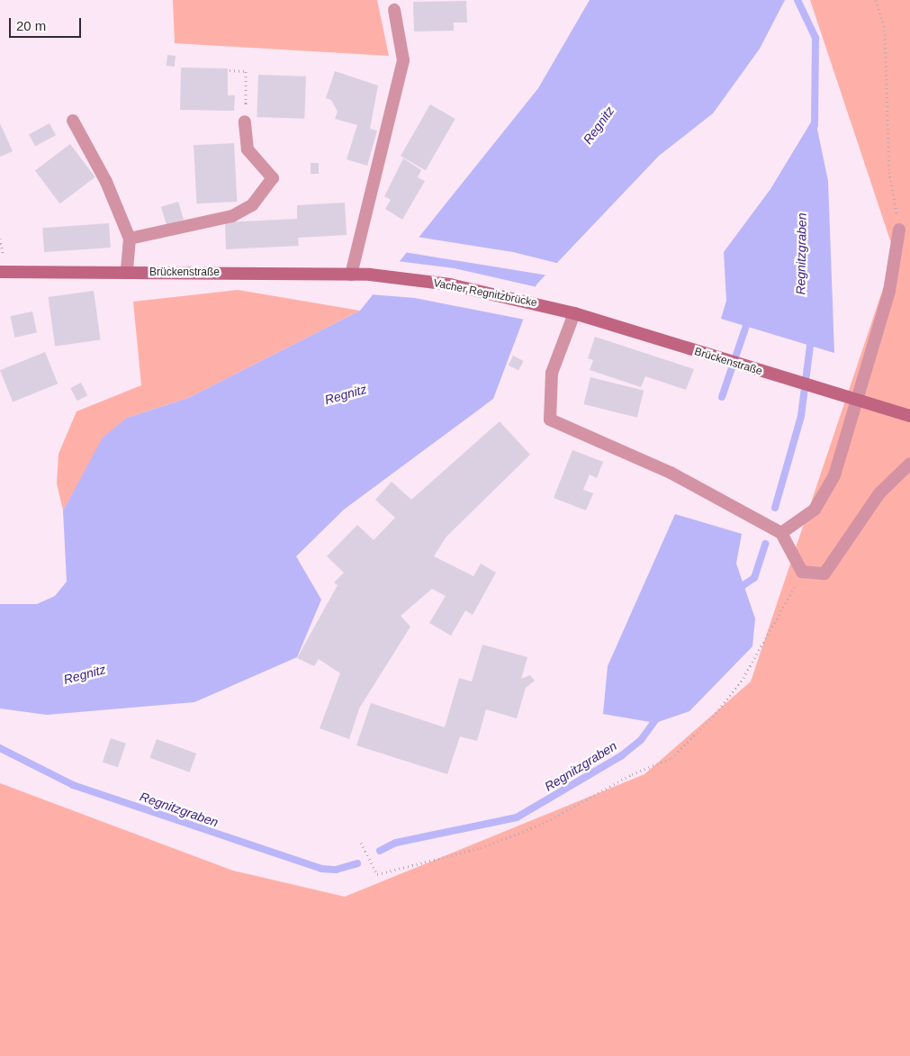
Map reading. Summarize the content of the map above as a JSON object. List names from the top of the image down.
{
  "streets": {
    "main road": ["Brückenstraße", "Vacher Regnitzbrücke"]
  },
  "crossings": [
    ["Brückenstraße", "Vacher Regnitzbrücke"]
  ],
  "water": ["Regnitz", "Regnitzgraben"],
  "scale_bar": "20 m"
}
